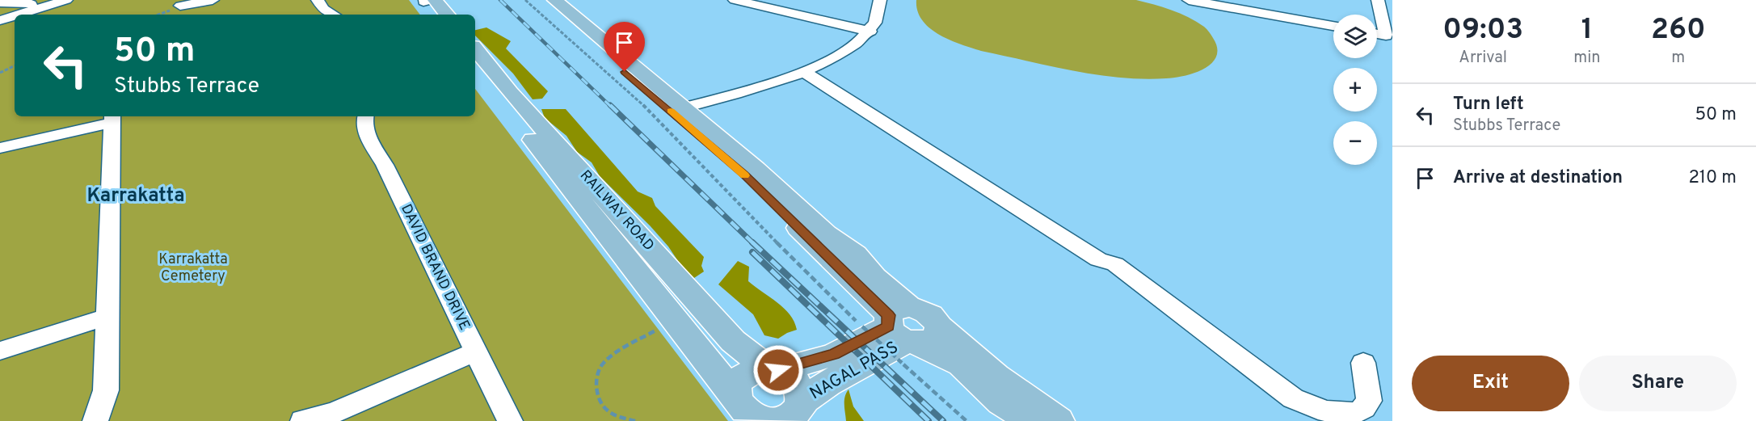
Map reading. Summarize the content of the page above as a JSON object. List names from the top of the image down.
{
  "streets": {
    "main road": ["RAILWAY ROAD", "NAGAL PASS"],
    "lane": ["DAVID BRAND DRIVE"]
  },
  "crossings": [
    ["RAILWAY ROAD", "NAGAL PASS"]
  ],
  "districts": ["Karrakatta"],
  "parks": ["Karrakatta Cemetery"],
  "page": {
    "eta": [
      "09:03",
      "Arrival",
      "1",
      "min",
      "260",
      "m"
    ],
    "map_buttons": ["+", "−"],
    "turn": ["50 m", "Stubbs Terrace"],
    "list": [
      {
        "name": "Turn left",
        "note": "Stubbs Terrace",
        "value": "50 m"
      },
      {
        "name": "Arrive at destination",
        "value": "210 m"
      }
    ],
    "buttons": ["Exit", "Share"]
  }
}
